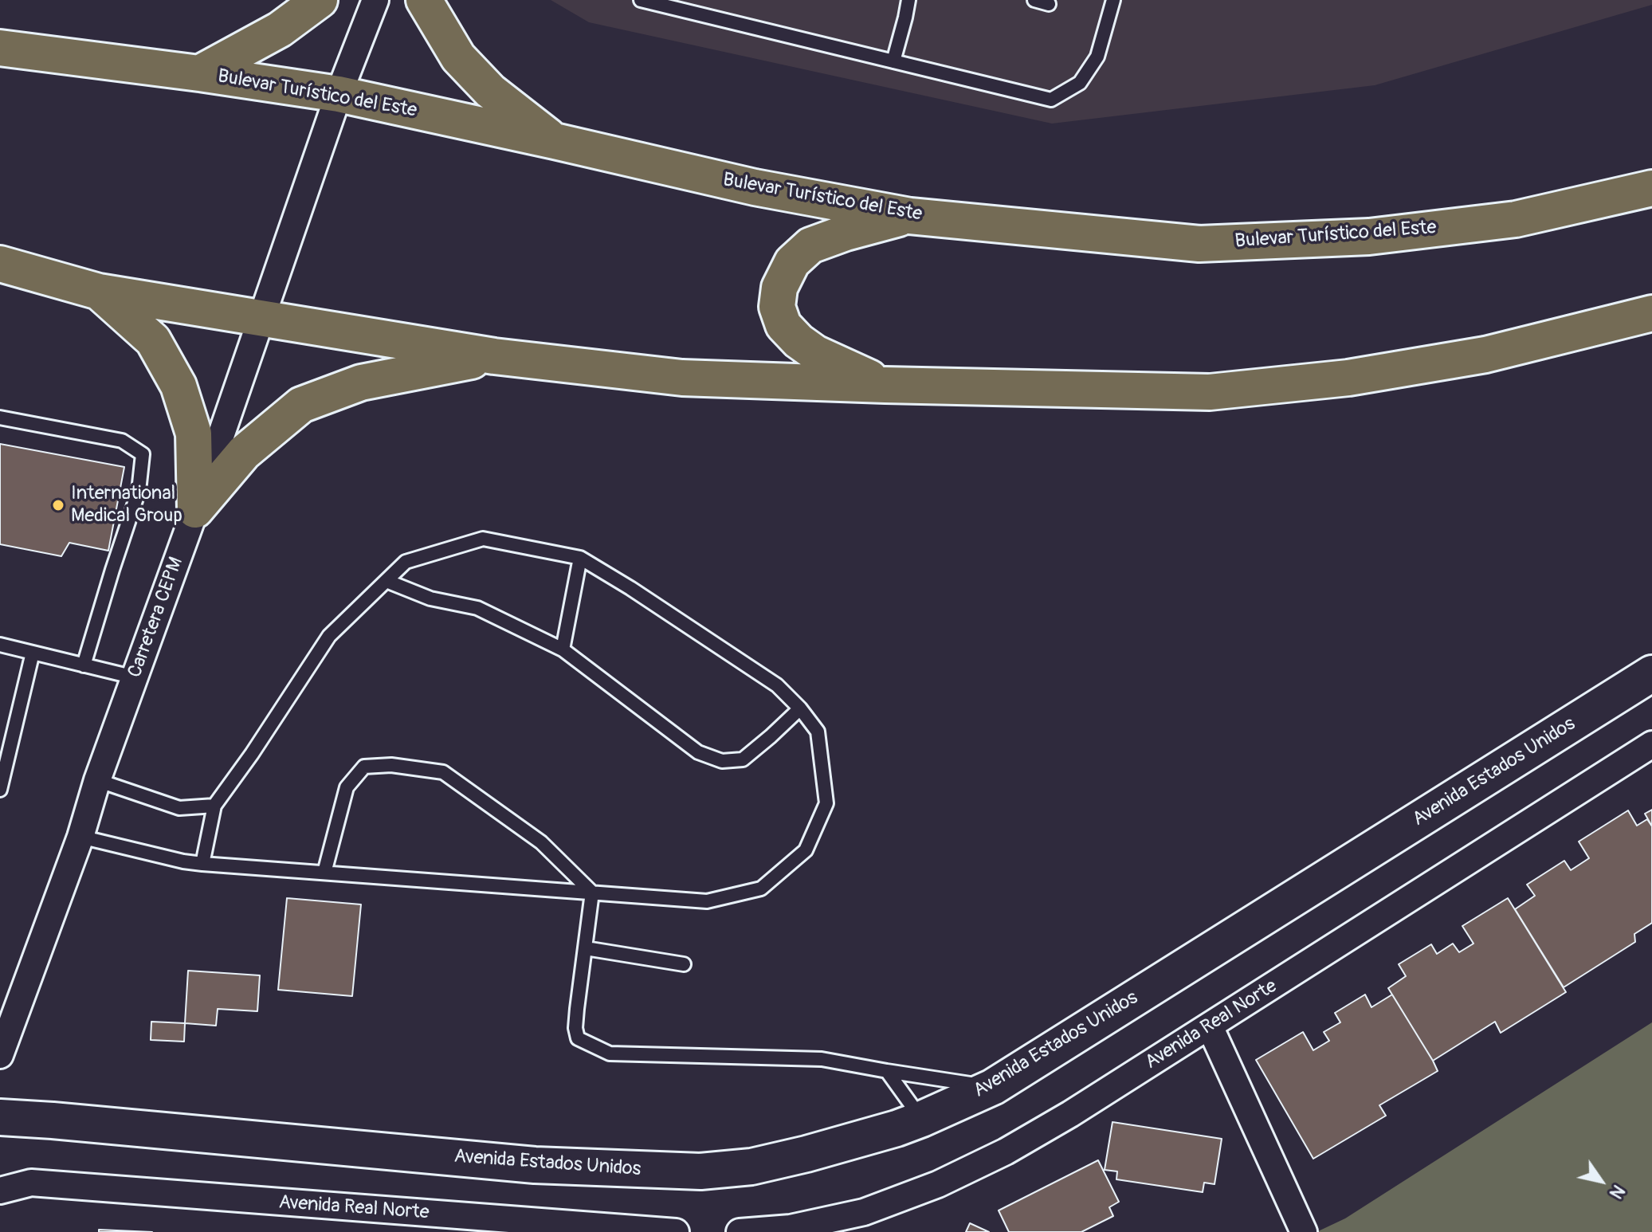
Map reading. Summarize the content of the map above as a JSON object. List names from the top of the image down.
{
  "streets": {
    "highway": ["Bulevar Turístico del Este"],
    "street": ["Carretera CEPM", "Avenida Estados Unidos", "Avenida Real Norte"]
  },
  "crossings": [
    ["Bulevar Turístico del Este", "Carretera CEPM"]
  ],
  "places": ["International Medical Group"],
  "north": "bottom right"
}
